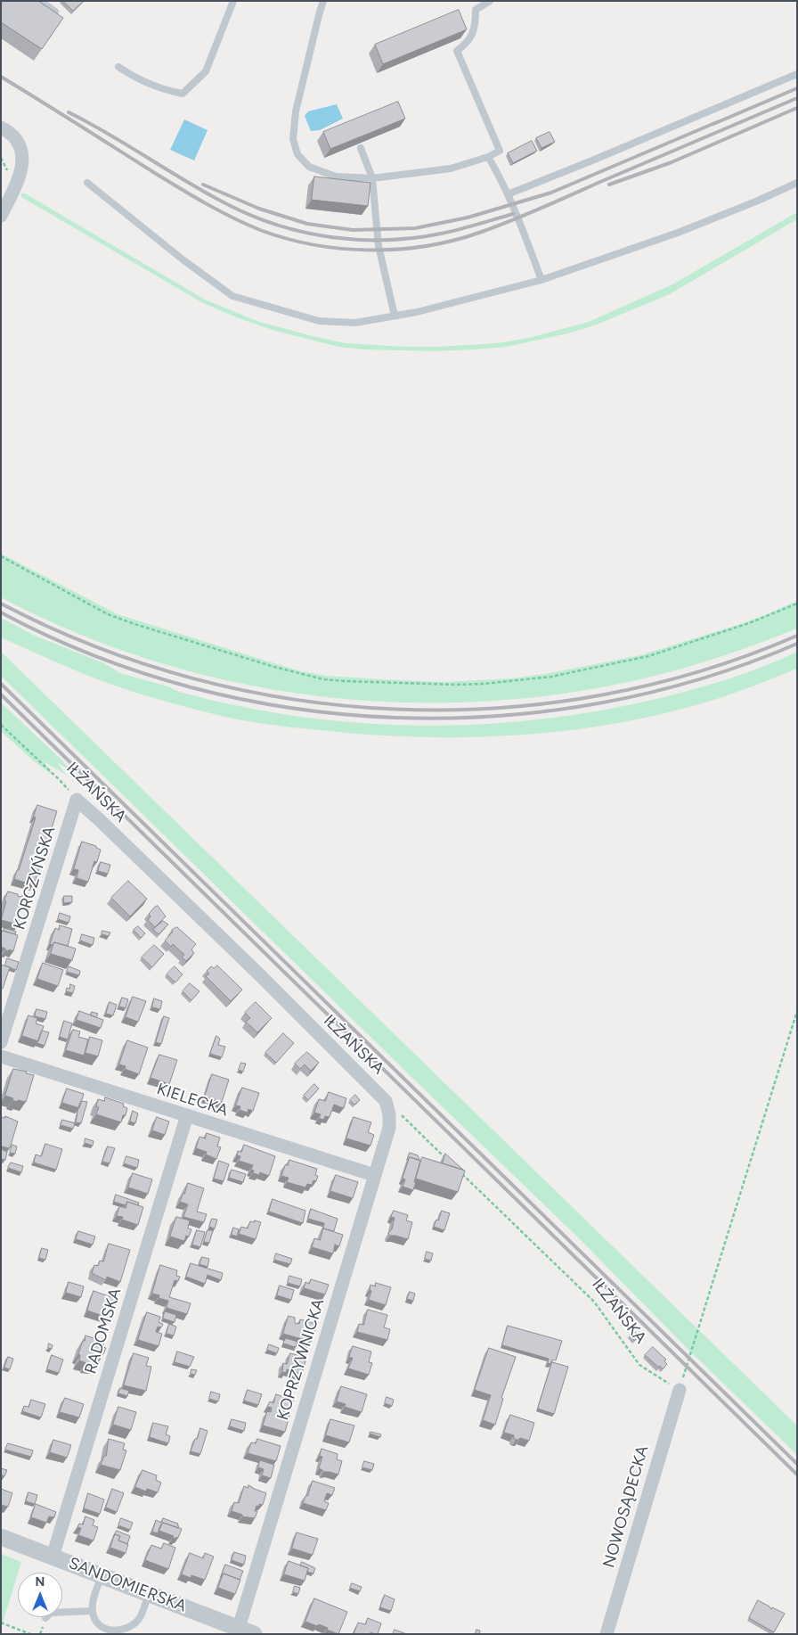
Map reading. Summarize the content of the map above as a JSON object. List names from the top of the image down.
{
  "streets": {
    "street": [
      "IŁŻAŃSKA",
      "KORCZYŃSKA",
      "KIELECKA",
      "RADOMSKA",
      "KOPRZYWNICKA",
      "NOWOSĄDECKA",
      "SANDOMIERSKA"
    ]
  },
  "crossings": [
    ["IŁŻAŃSKA", "KORCZYŃSKA"],
    ["IŁŻAŃSKA", "KOPRZYWNICKA"],
    ["IŁŻAŃSKA", "NOWOSĄDECKA"],
    ["KIELECKA", "RADOMSKA"],
    ["KIELECKA", "KOPRZYWNICKA"],
    ["RADOMSKA", "SANDOMIERSKA"],
    ["KOPRZYWNICKA", "SANDOMIERSKA"]
  ],
  "north": "top"
}
